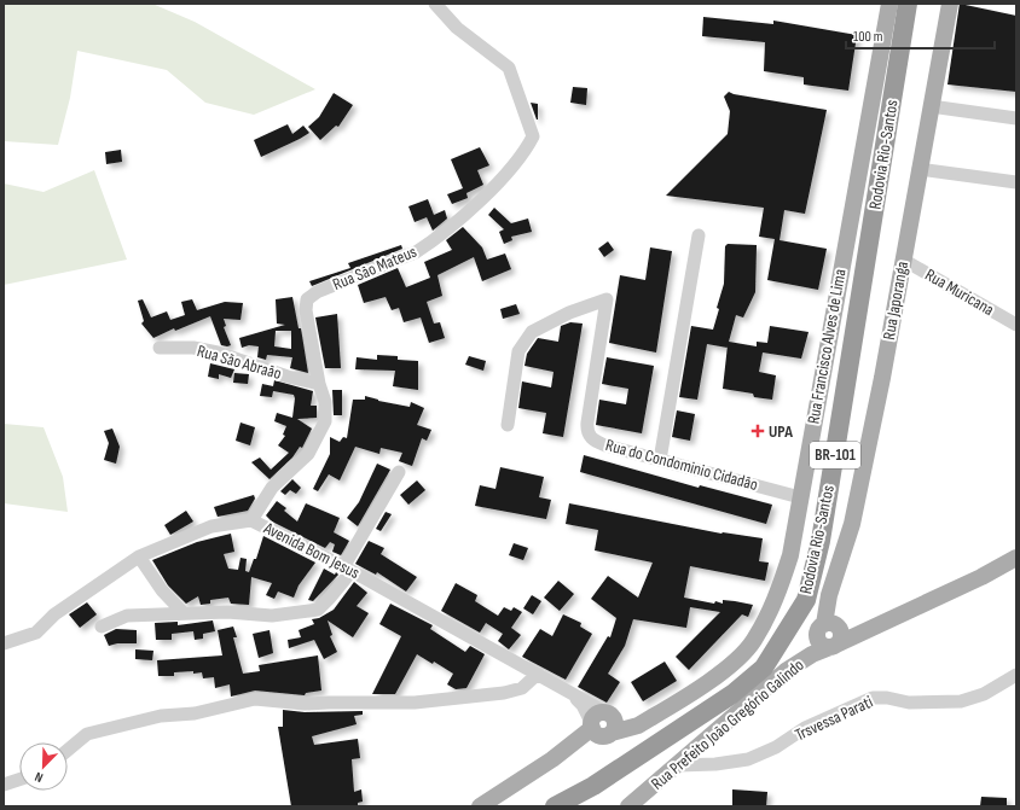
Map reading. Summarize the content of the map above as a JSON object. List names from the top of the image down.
{
  "streets": {
    "highway": ["Rodovia Rio-Santos", "BR-101"],
    "main road": ["Rua Japoranga", "Rua Francisco Alves de Lima", "Rua Prefeito João Gregório Galindo"],
    "street": [
      "Rua São Mateus",
      "Rua Muricana",
      "Rua São Abraão",
      "Rua do Condominio Cidadão",
      "Avenida Bom Jesus",
      "Trsvessa Parati"
    ]
  },
  "crossings": [
    ["Rua São Mateus", "Rua São Abraão"],
    ["Rua São Mateus", "Avenida Bom Jesus"],
    ["Rua Muricana", "Rua Japoranga"],
    ["Rua Japoranga", "Rua Prefeito João Gregório Galindo"],
    ["Rua Francisco Alves de Lima", "Rua do Condominio Cidadão"],
    ["Rua Francisco Alves de Lima", "Avenida Bom Jesus"],
    ["Trsvessa Parati", "Rua Prefeito João Gregório Galindo"]
  ],
  "places": {
    "health": ["UPA"]
  },
  "scale_bar": "100 m",
  "north": "bottom left"
}
